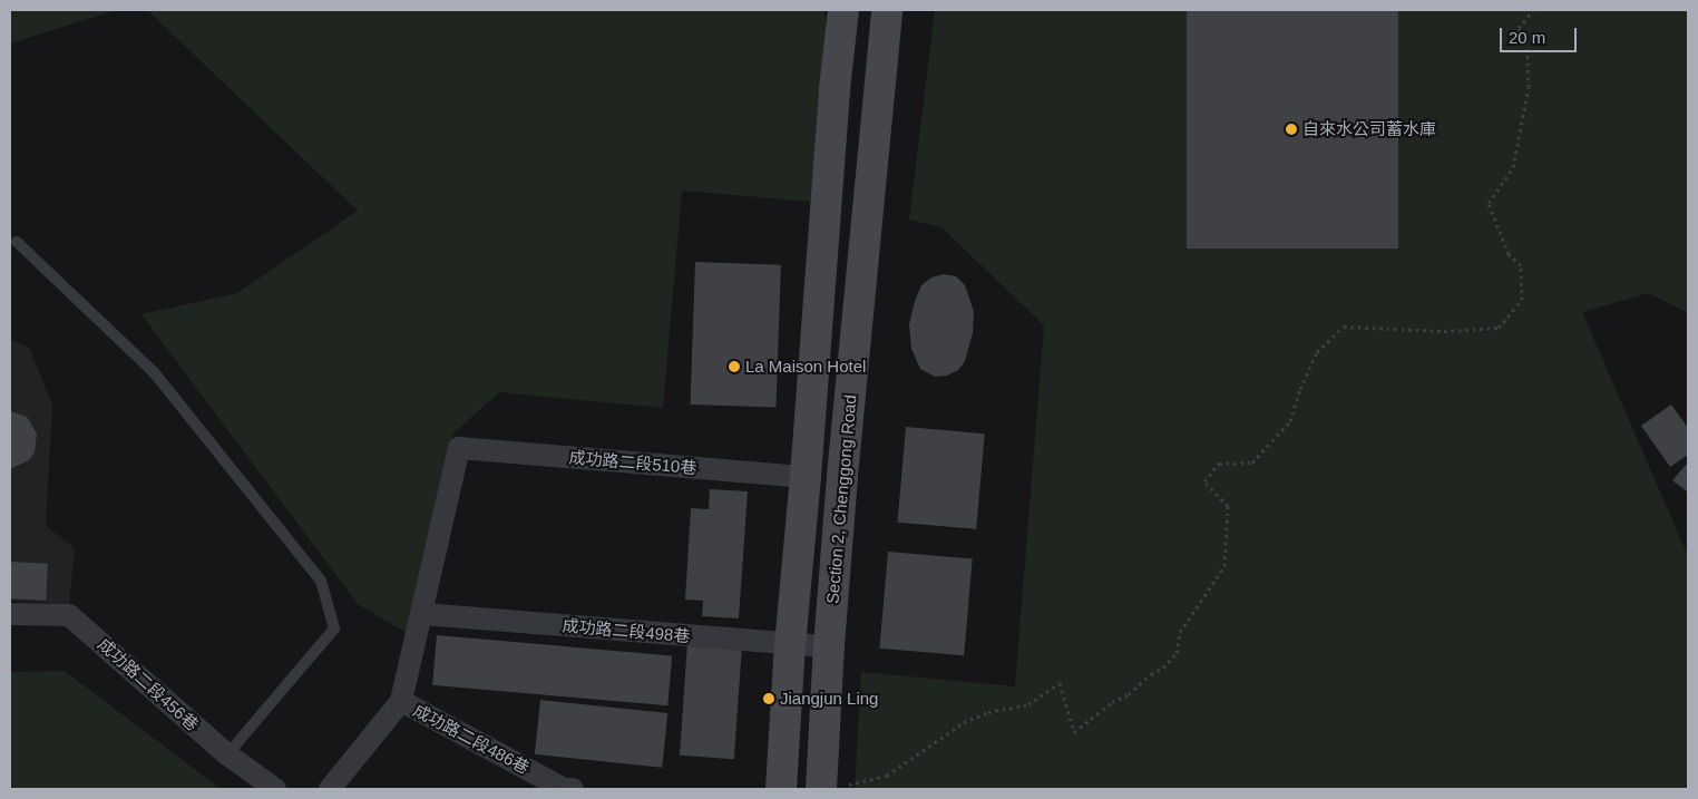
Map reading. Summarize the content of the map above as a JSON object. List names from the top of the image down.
{
  "streets": {
    "main road": ["Section 2, Chenggong Road"],
    "street": [
      "成功路二段510巷",
      "成功路二段498巷",
      "成功路二段456巷",
      "成功路二段486巷"
    ]
  },
  "crossings": [
    ["成功路二段510巷", "成功路二段498巷"],
    ["Section 2, Chenggong Road", "成功路二段498巷"]
  ],
  "places": ["自來水公司蓄水庫", "La Maison Hotel", "Jiangjun Ling"],
  "scale_bar": "20 m"
}
